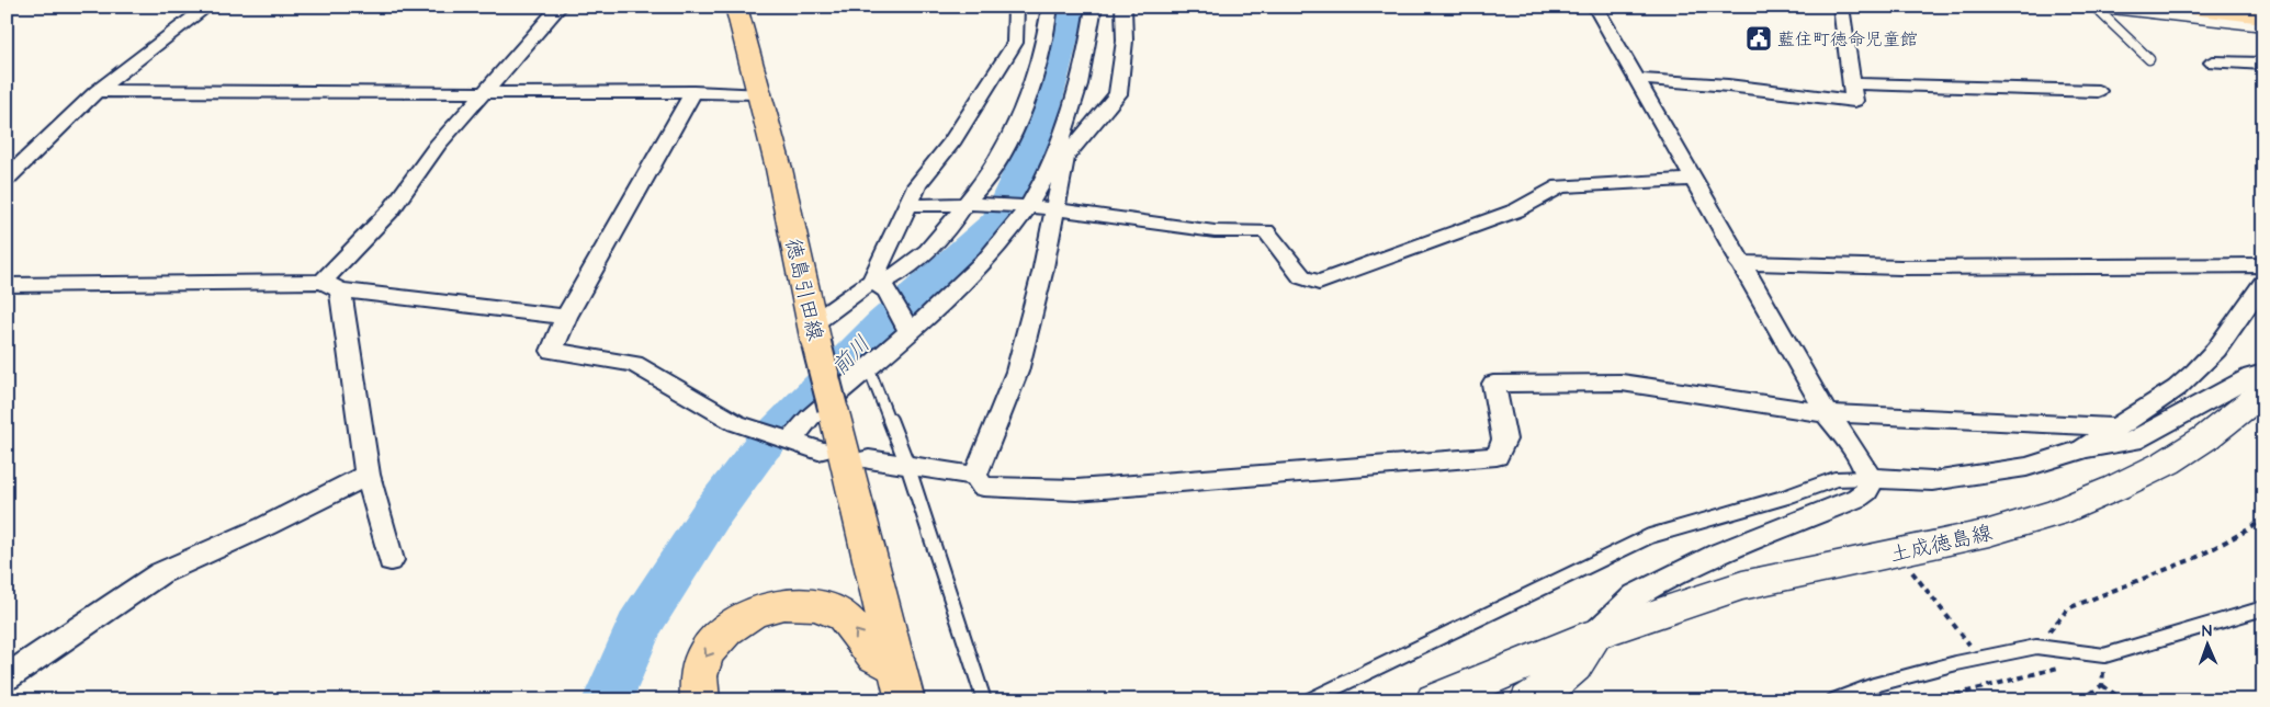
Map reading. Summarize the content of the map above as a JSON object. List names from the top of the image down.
{
  "streets": {
    "main road": ["徳島引田線", "土成徳島線"]
  },
  "water": ["前川"],
  "places": {
    "public building": ["藍住町徳命児童館"]
  },
  "north": "top"
}
